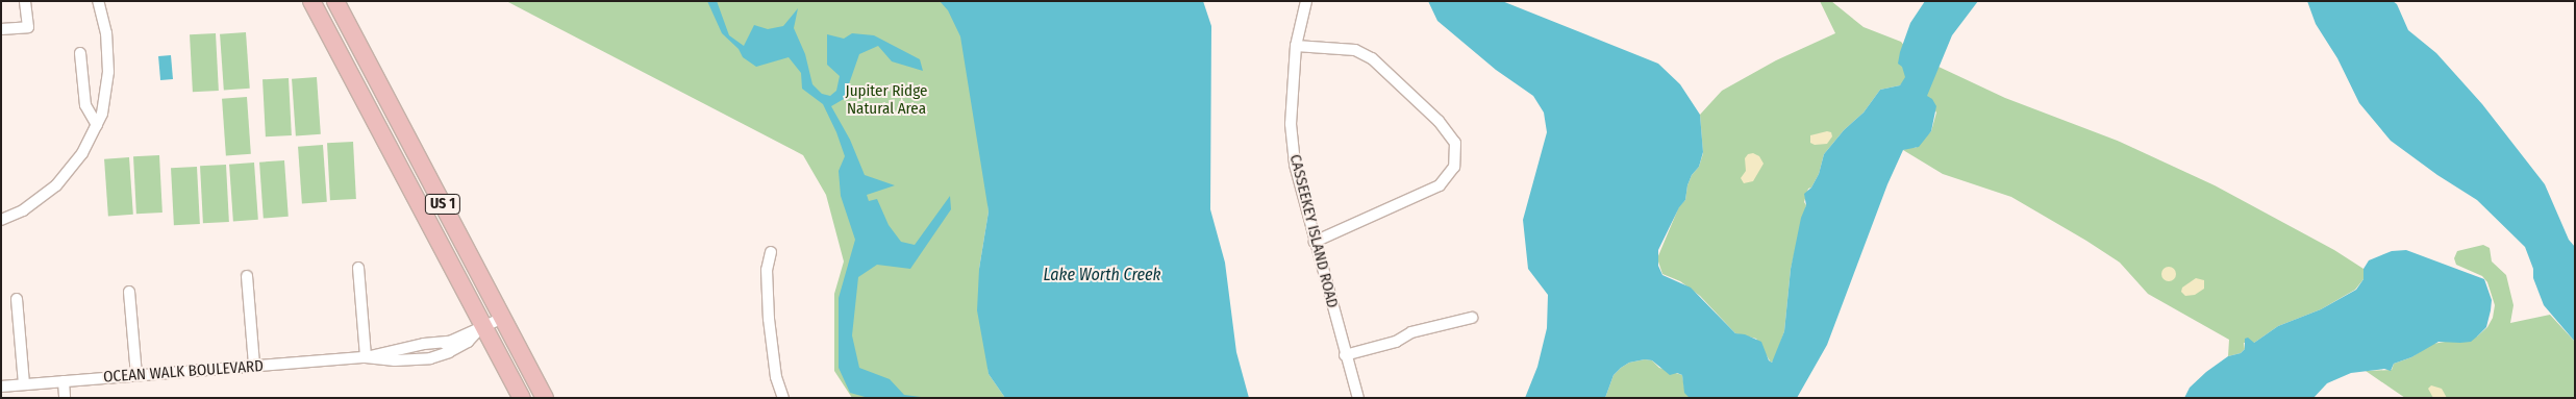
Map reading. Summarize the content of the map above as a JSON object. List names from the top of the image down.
{
  "streets": {
    "main road": ["US 1"],
    "street": ["CASSEEKEY ISLAND ROAD", "OCEAN WALK BOULEVARD"]
  },
  "crossings": [
    ["US 1", "OCEAN WALK BOULEVARD"]
  ],
  "water": ["Lake Worth Creek"],
  "parks": ["Jupiter Ridge Natural Area"]
}
